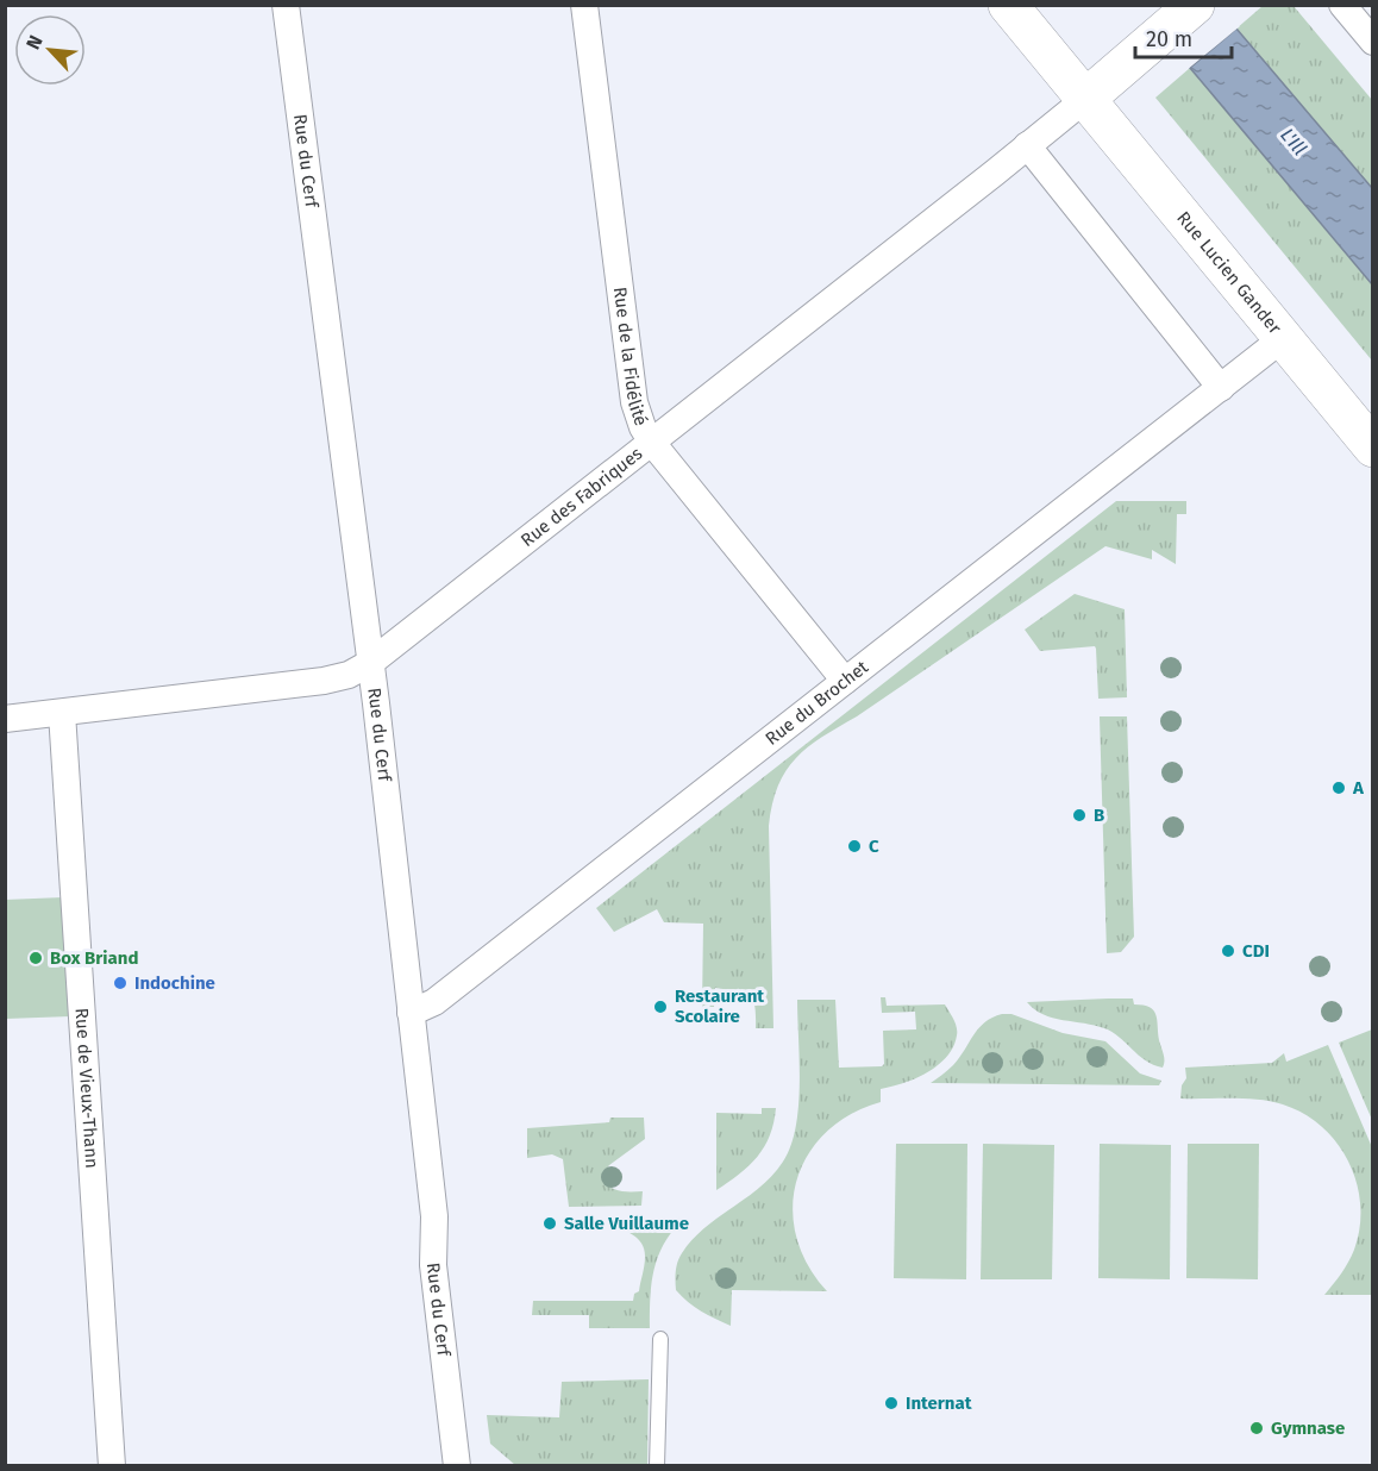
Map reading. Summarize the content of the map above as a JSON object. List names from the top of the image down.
{
  "streets": {
    "street": [
      "Rue du Cerf",
      "Rue Lucien Gander",
      "Rue de la Fidélité",
      "Rue des Fabriques",
      "Rue du Brochet",
      "Rue de Vieux-Thann"
    ]
  },
  "crossings": [
    ["Rue du Cerf", "Rue des Fabriques"],
    ["Rue du Cerf", "Rue du Brochet"],
    ["Rue Lucien Gander", "Rue des Fabriques"],
    ["Rue Lucien Gander", "Rue du Brochet"],
    ["Rue de la Fidélité", "Rue des Fabriques"],
    ["Rue de la Fidélité", "Rue du Brochet"],
    ["Rue des Fabriques", "Rue de Vieux-Thann"]
  ],
  "water": ["L'Ill"],
  "places": [
    "A",
    "B",
    "C",
    "CDI",
    "Box Briand",
    "Indochine",
    "Restaurant Scolaire",
    "Salle Vuillaume",
    "Internat",
    "Gymnase"
  ],
  "scale_bar": "20 m",
  "north": "top left"
}
